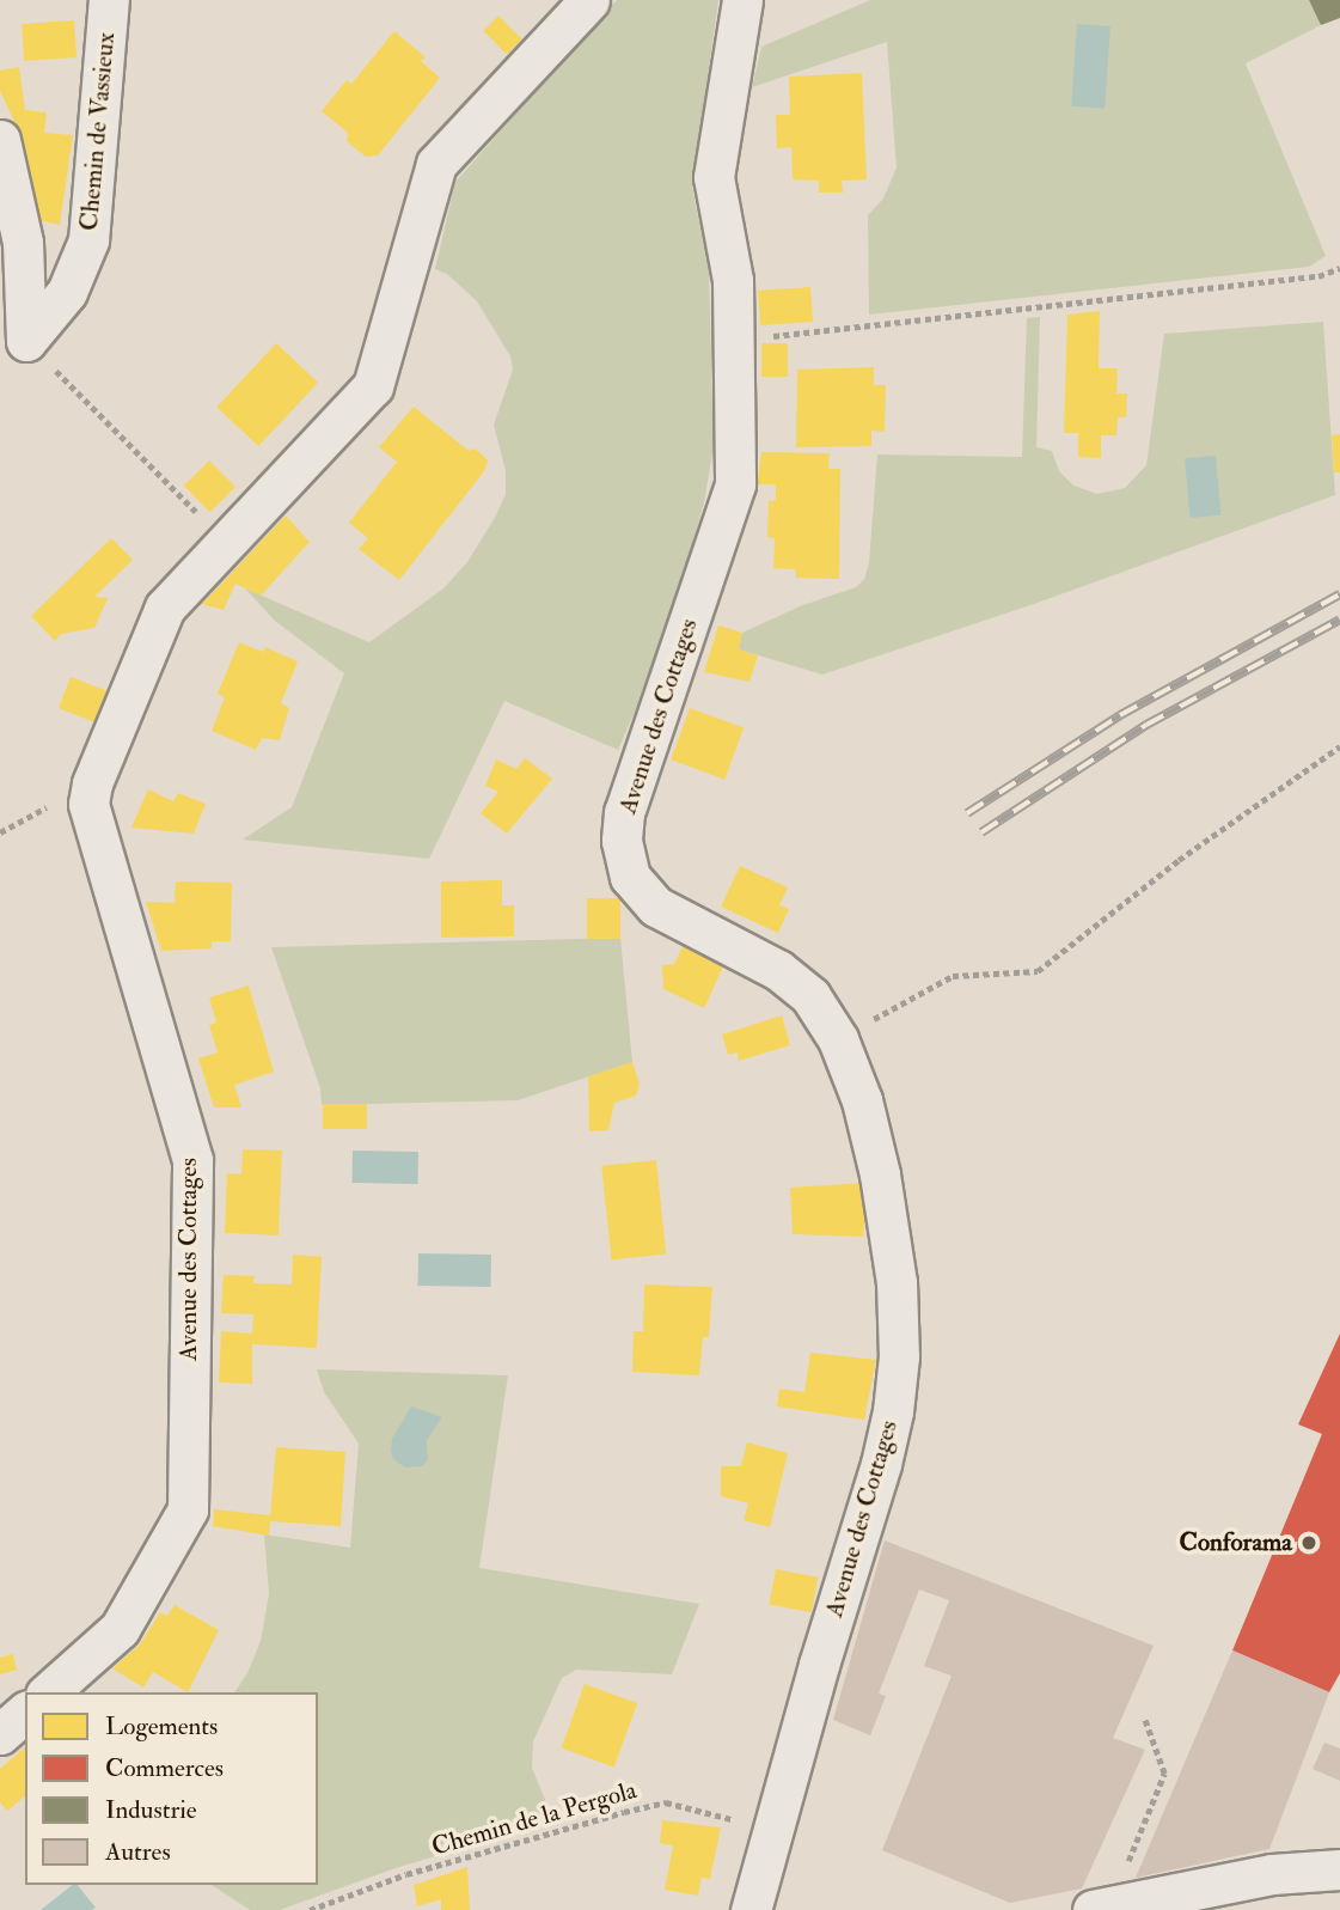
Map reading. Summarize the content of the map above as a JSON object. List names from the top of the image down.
{
  "streets": {
    "street": ["Chemin de Vassieux", "Avenue des Cottages"],
    "path": ["Chemin de la Pergola"]
  },
  "crossings": [
    ["Avenue des Cottages", "Chemin de la Pergola"]
  ],
  "places": ["Conforama"],
  "legend": [
    "Logements",
    "Commerces",
    "Industrie",
    "Autres"
  ]
}
